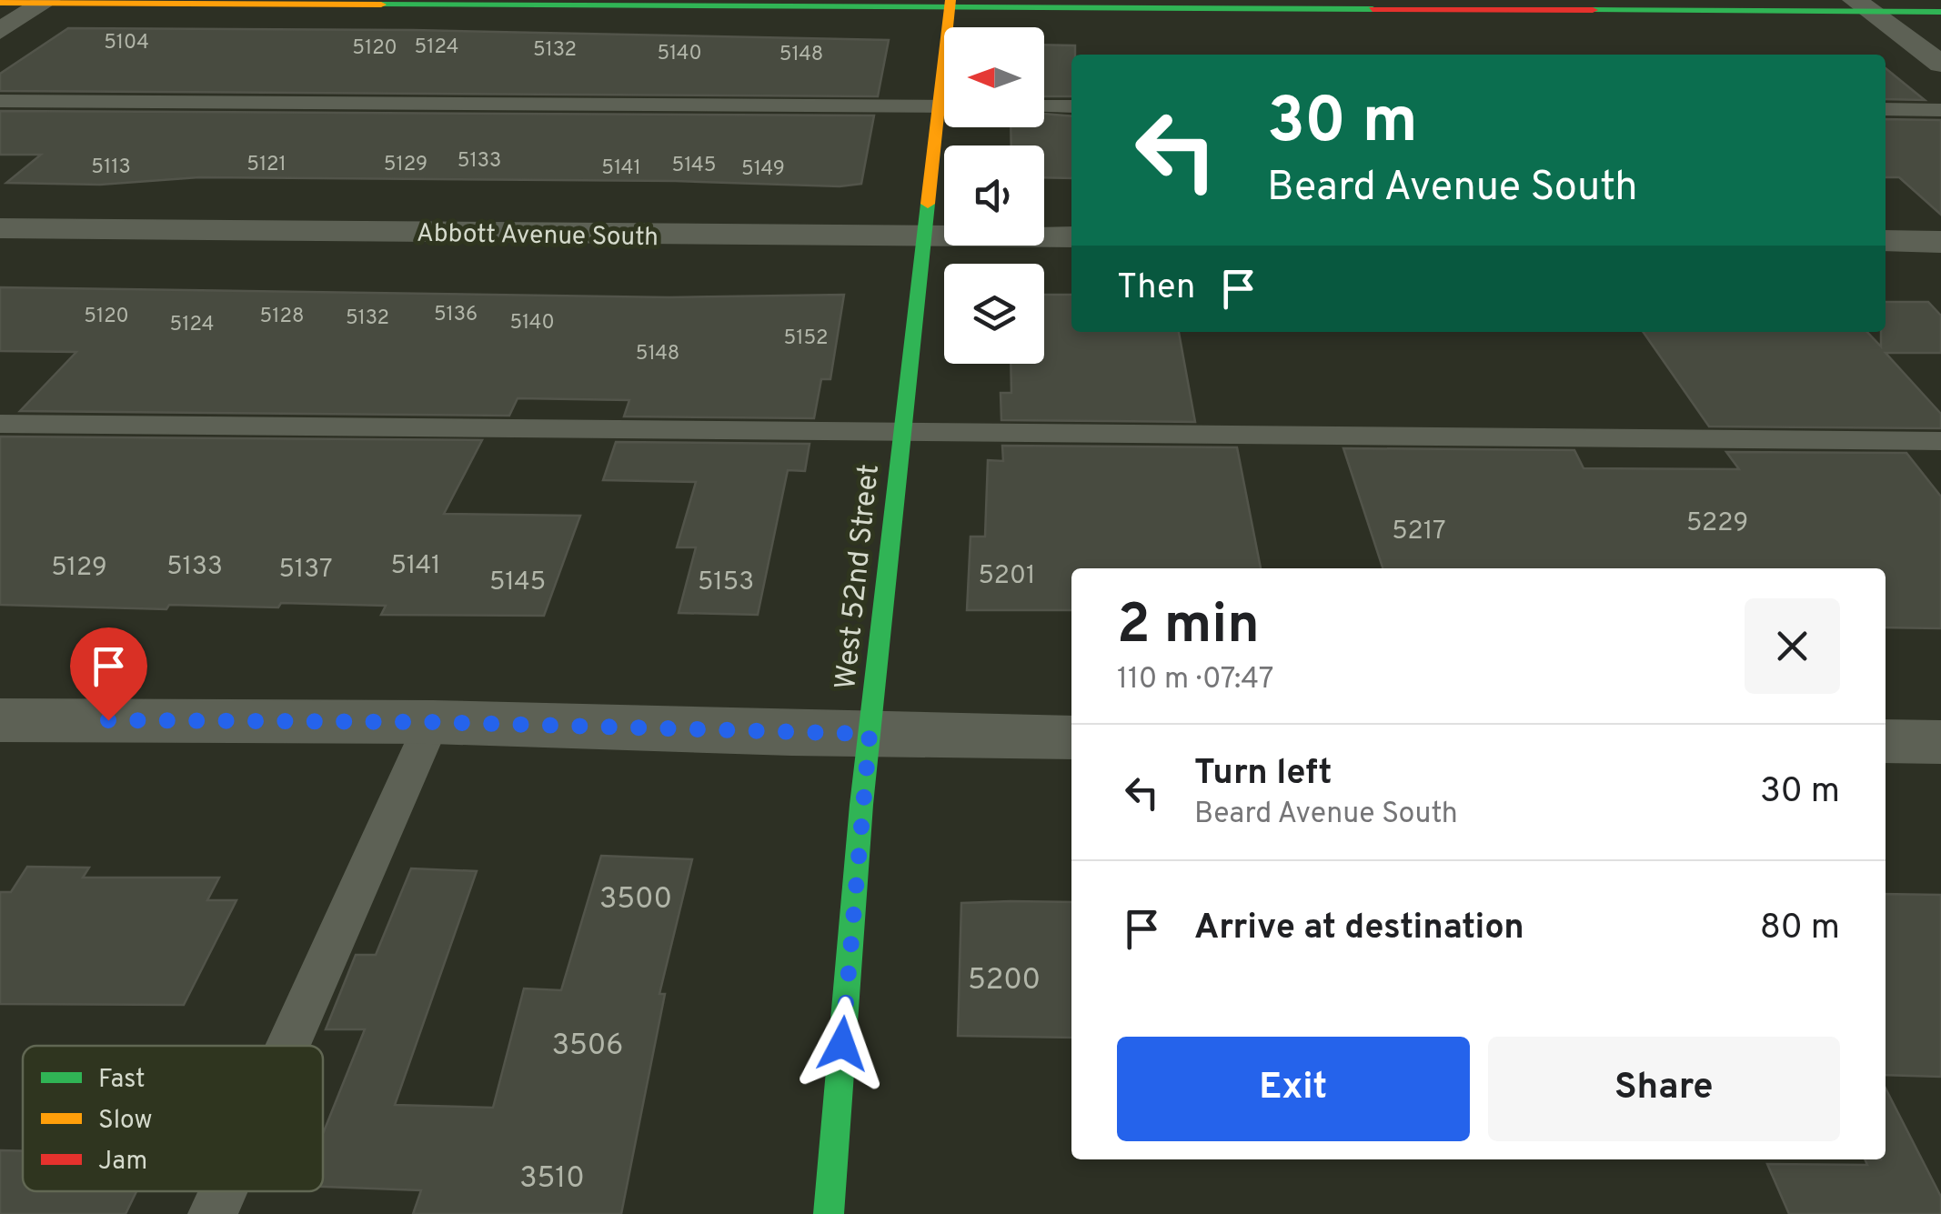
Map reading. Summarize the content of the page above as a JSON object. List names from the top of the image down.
{
  "streets": {
    "street": ["Abbott Avenue South", "West 52nd Street"]
  },
  "crossings": [
    ["Abbott Avenue South", "West 52nd Street"]
  ],
  "house_numbers": [
    "5104",
    "5124",
    "5120",
    "5132",
    "5140",
    "5148",
    "5133",
    "5121",
    "5129",
    "5145",
    "5113",
    "5141",
    "5149",
    "5136",
    "5120",
    "5128",
    "5132",
    "5140",
    "5124",
    "5152",
    "5148",
    "5229",
    "5217",
    "5141",
    "5133",
    "5129",
    "5137",
    "5201",
    "5145",
    "5153",
    "3500",
    "5200",
    "3506",
    "3510"
  ],
  "legend": ["Fast", "Slow", "Jam"],
  "north": "left",
  "page": {
    "turn": ["30 m", "Beard Avenue South"],
    "then": "Then",
    "heading": ["2 min", "110 m · 07:47"],
    "list": [
      {
        "name": "Turn left",
        "note": "Beard Avenue South",
        "value": "30 m"
      },
      {
        "name": "Arrive at destination",
        "value": "80 m"
      }
    ],
    "buttons": ["Exit", "Share"]
  }
}
